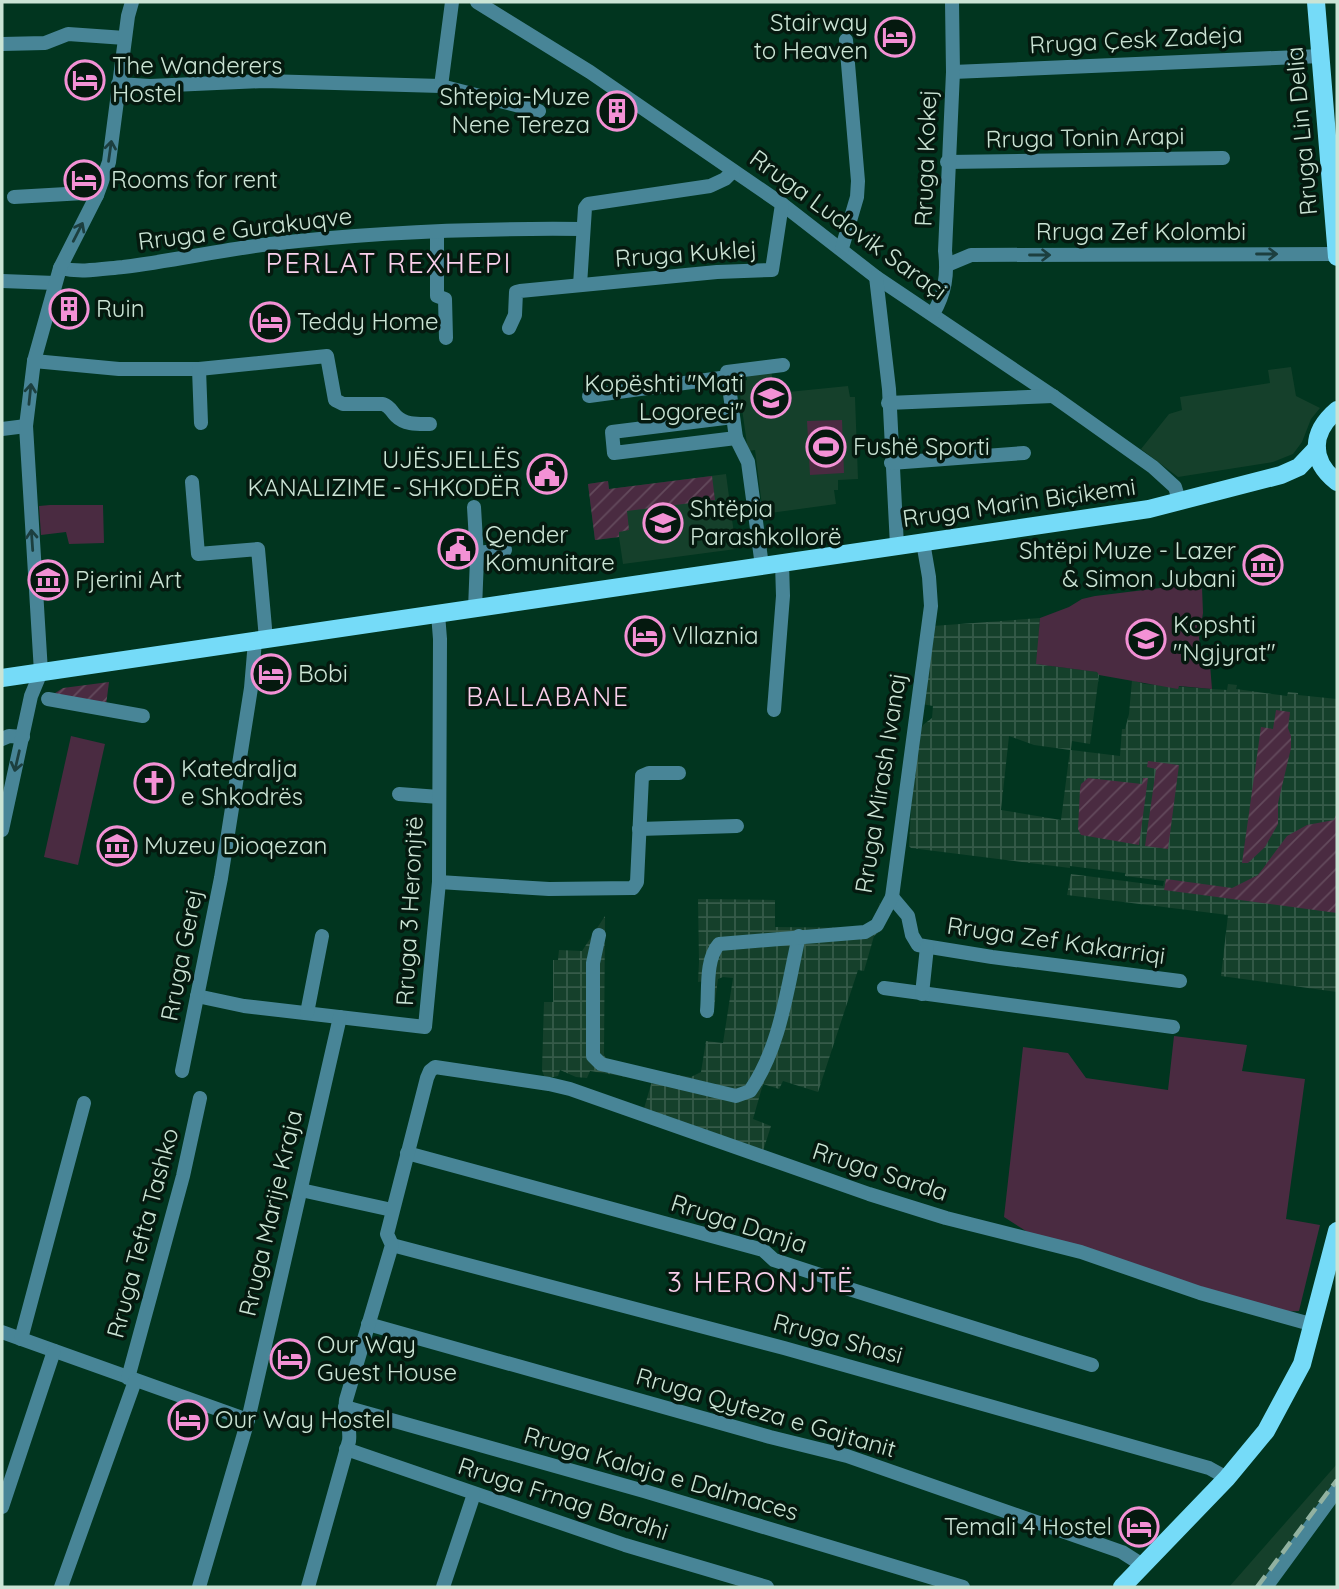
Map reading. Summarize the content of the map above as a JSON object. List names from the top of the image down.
{
  "streets": {
    "main road": ["Rruga Lin Delia", "Rruga Marin Biçikemi"],
    "street": [
      "Rruga Çesk Zadeja",
      "Rruga Tonin Arapi",
      "Rruga Kokej",
      "Rruga Ludovik Saraçi",
      "Rruga e Gurakuqve",
      "Rruga Zef Kolombi",
      "Rruga Kuklej",
      "Rruga Mirash Ivanaj",
      "Rruga 3 Heronjtë",
      "Rruga Zef Kakarriqi",
      "Rruga Gerej",
      "Rruga Sarda",
      "Rruga Marije Kraja",
      "Rruga Danja",
      "Rruga Tefta Tashko",
      "Rruga Shasi",
      "Rruga Qyteza e Gajtanit",
      "Rruga Kalaja e Dalmaces",
      "Rruga Frnag Bardhi"
    ]
  },
  "crossings": [
    ["Rruga Çesk Zadeja", "Rruga Lin Delia"],
    ["Rruga Çesk Zadeja", "Rruga Kokej"],
    ["Rruga Lin Delia", "Rruga Zef Kolombi"],
    ["Rruga Tonin Arapi", "Rruga Kokej"],
    ["Rruga Kokej", "Rruga Ludovik Saraçi"],
    ["Rruga Kokej", "Rruga Zef Kolombi"],
    ["Rruga Ludovik Saraçi", "Rruga Kuklej"],
    ["Rruga Ludovik Saraçi", "Rruga Marin Biçikemi"],
    ["Rruga e Gurakuqve", "Rruga Kuklej"],
    ["Rruga Marin Biçikemi", "Rruga Mirash Ivanaj"],
    ["Rruga Marin Biçikemi", "Rruga 3 Heronjtë"],
    ["Rruga Marin Biçikemi", "Rruga Gerej"],
    ["Rruga Mirash Ivanaj", "Rruga Zef Kakarriqi"],
    ["Rruga 3 Heronjtë", "Rruga Marije Kraja"],
    ["Rruga Sarda", "Rruga Danja"]
  ],
  "one_way": ["Rruga Zef Kolombi"],
  "districts": ["PERLAT REXHEPI", "BALLABANE", "3 HERONJTË"],
  "places": {
    "hotel": [
      "Stairway to Heaven",
      "The Wanderers Hostel",
      "Rooms for rent",
      "Teddy Home",
      "Vllaznia",
      "Bobi",
      "Our Way Guest House",
      "Our Way Hostel",
      "Temali 4 Hostel"
    ],
    "building": ["Shtepia-Muze Nene Tereza", "Ruin"],
    "school or university": ["Kopështi \"Mati Logoreci\"", "Shtëpia Parashkollorë", "Kopshti \"Ngjyrat\""],
    "sports": ["Fushë Sporti"],
    "public building": ["UJËSJELLËS KANALIZIME - SHKODËR", "Qender Komunitare"],
    "museum": ["Shtëpi Muze - Lazer & Simon Jubani", "Pjerini Art", "Muzeu Dioqezan"],
    "church": ["Katedralja e Shkodrës"]
  }
}
